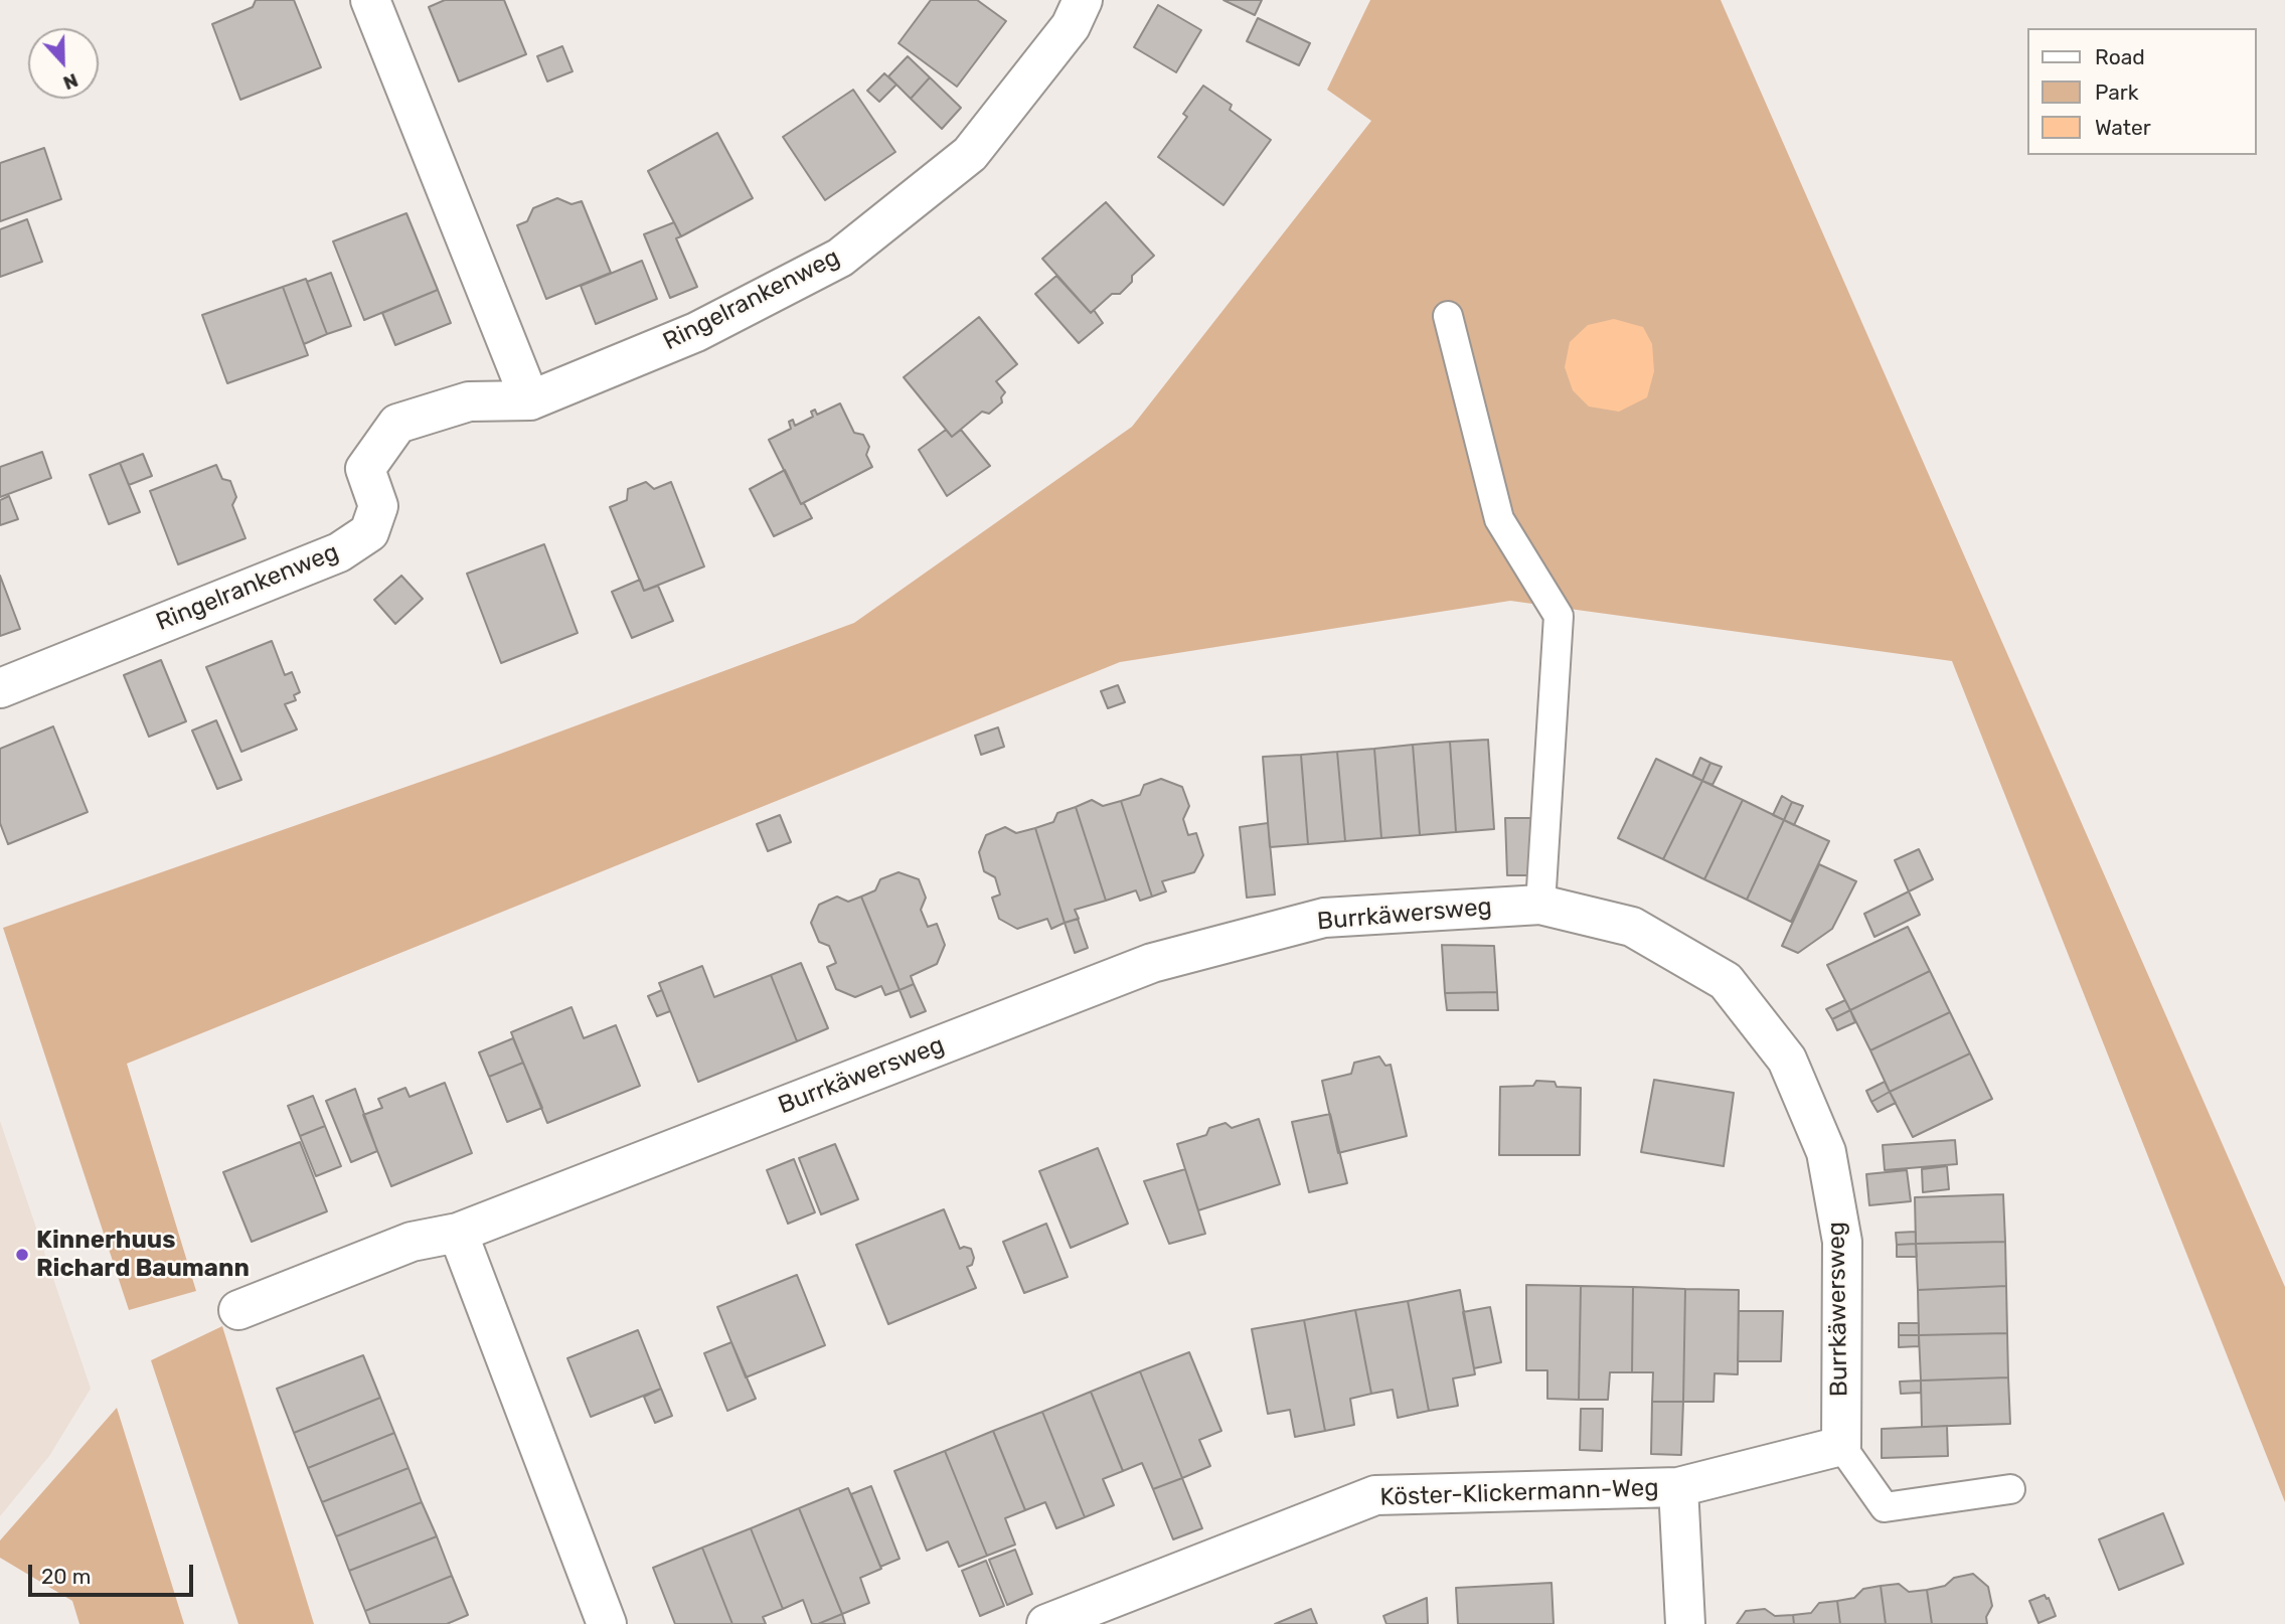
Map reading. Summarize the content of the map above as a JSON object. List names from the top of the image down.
{
  "streets": {
    "street": ["Ringelrankenweg", "Burrkäwersweg", "Köster-Klickermann-Weg"]
  },
  "crossings": [
    ["Burrkäwersweg", "Köster-Klickermann-Weg"]
  ],
  "places": ["Kinnerhuus Richard Baumann"],
  "legend": ["Road", "Park", "Water"],
  "scale_bar": "20 m",
  "north": "bottom"
}
